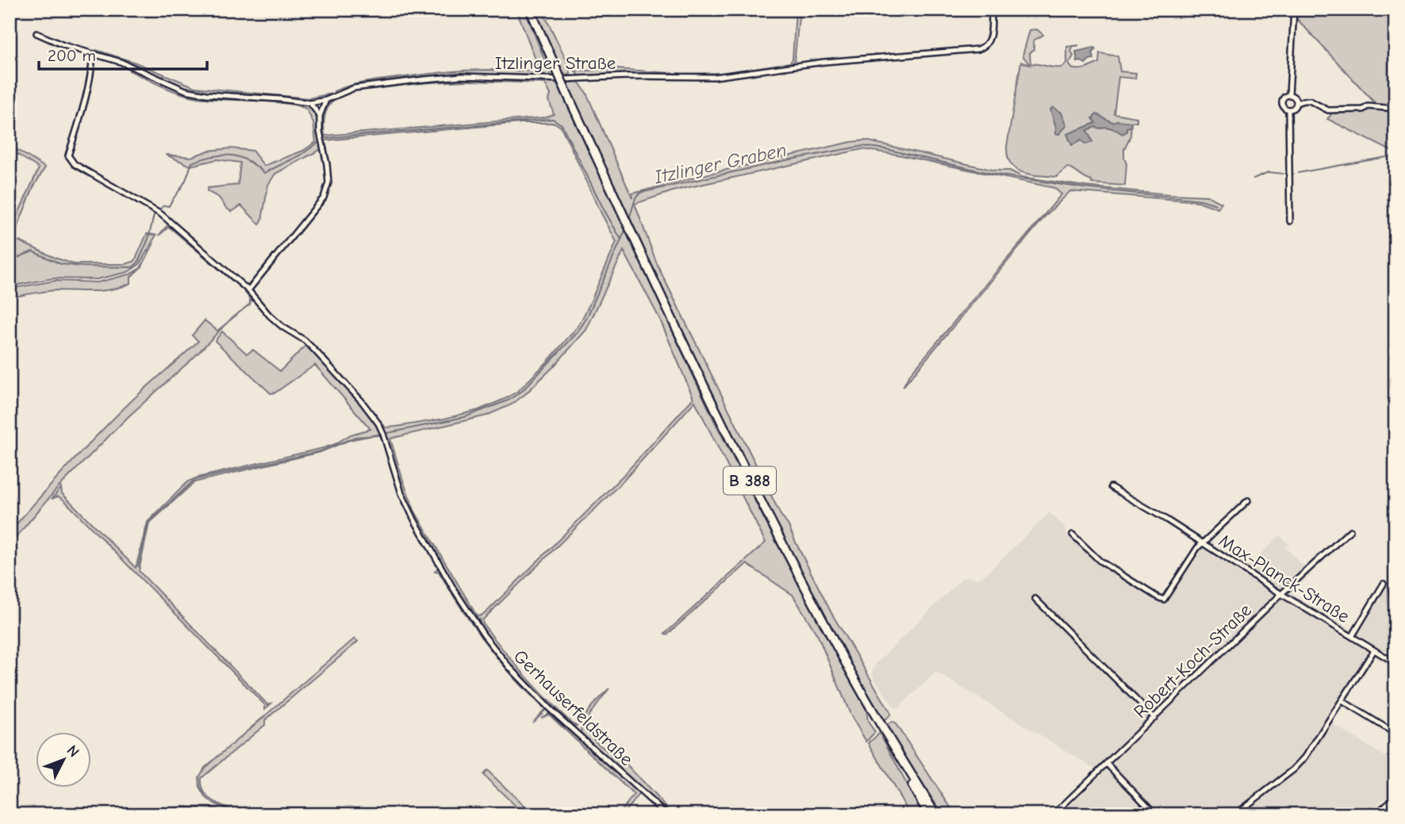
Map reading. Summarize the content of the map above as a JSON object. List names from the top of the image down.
{
  "streets": {
    "main road": ["B 388"],
    "street": [
      "Itzlinger Straße",
      "Max-Planck-Straße",
      "Robert-Koch-Straße",
      "Gerhauserfeldstraße"
    ]
  },
  "crossings": [
    ["Itzlinger Straße", "Gerhauserfeldstraße"],
    ["Max-Planck-Straße", "Robert-Koch-Straße"]
  ],
  "water": ["Itzlinger Graben"],
  "scale_bar": "200 m",
  "north": "top right"
}
